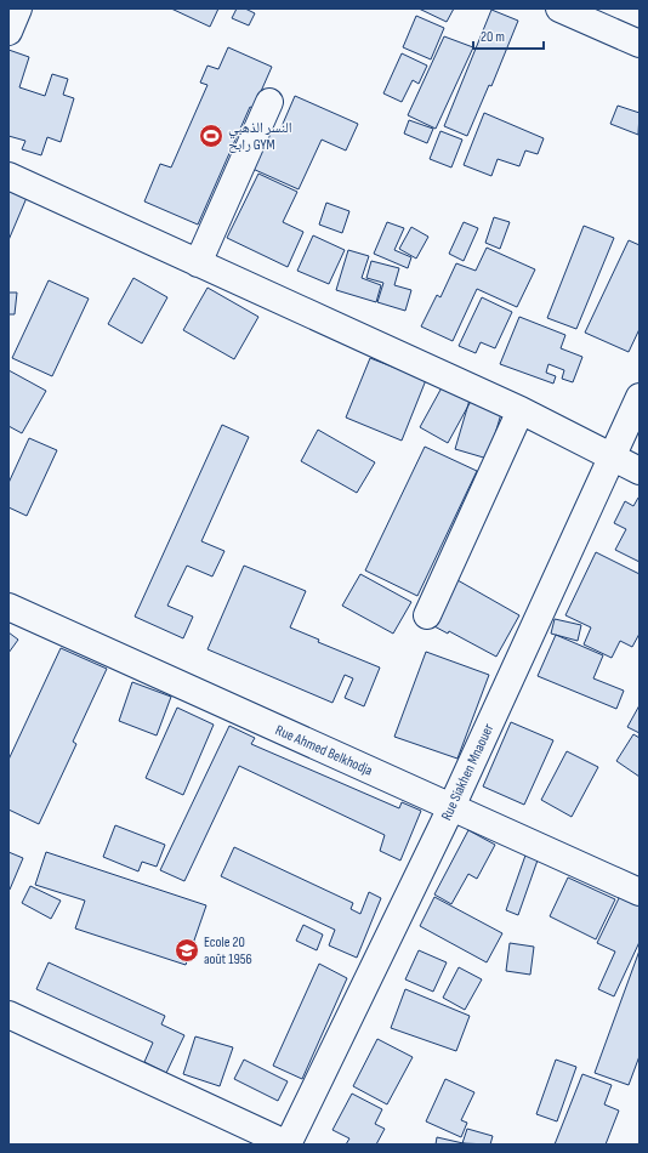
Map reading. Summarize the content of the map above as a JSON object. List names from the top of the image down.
{
  "streets": {
    "street": ["Rue Ahmed Belkhodja", "Rue Siakhen Mnaouer"]
  },
  "crossings": [
    ["Rue Ahmed Belkhodja", "Rue Siakhen Mnaouer"]
  ],
  "places": {
    "sports": ["النسر الذهبي رابح GYM"],
    "school or university": ["Ecole 20 août 1956"]
  },
  "scale_bar": "20 m"
}
